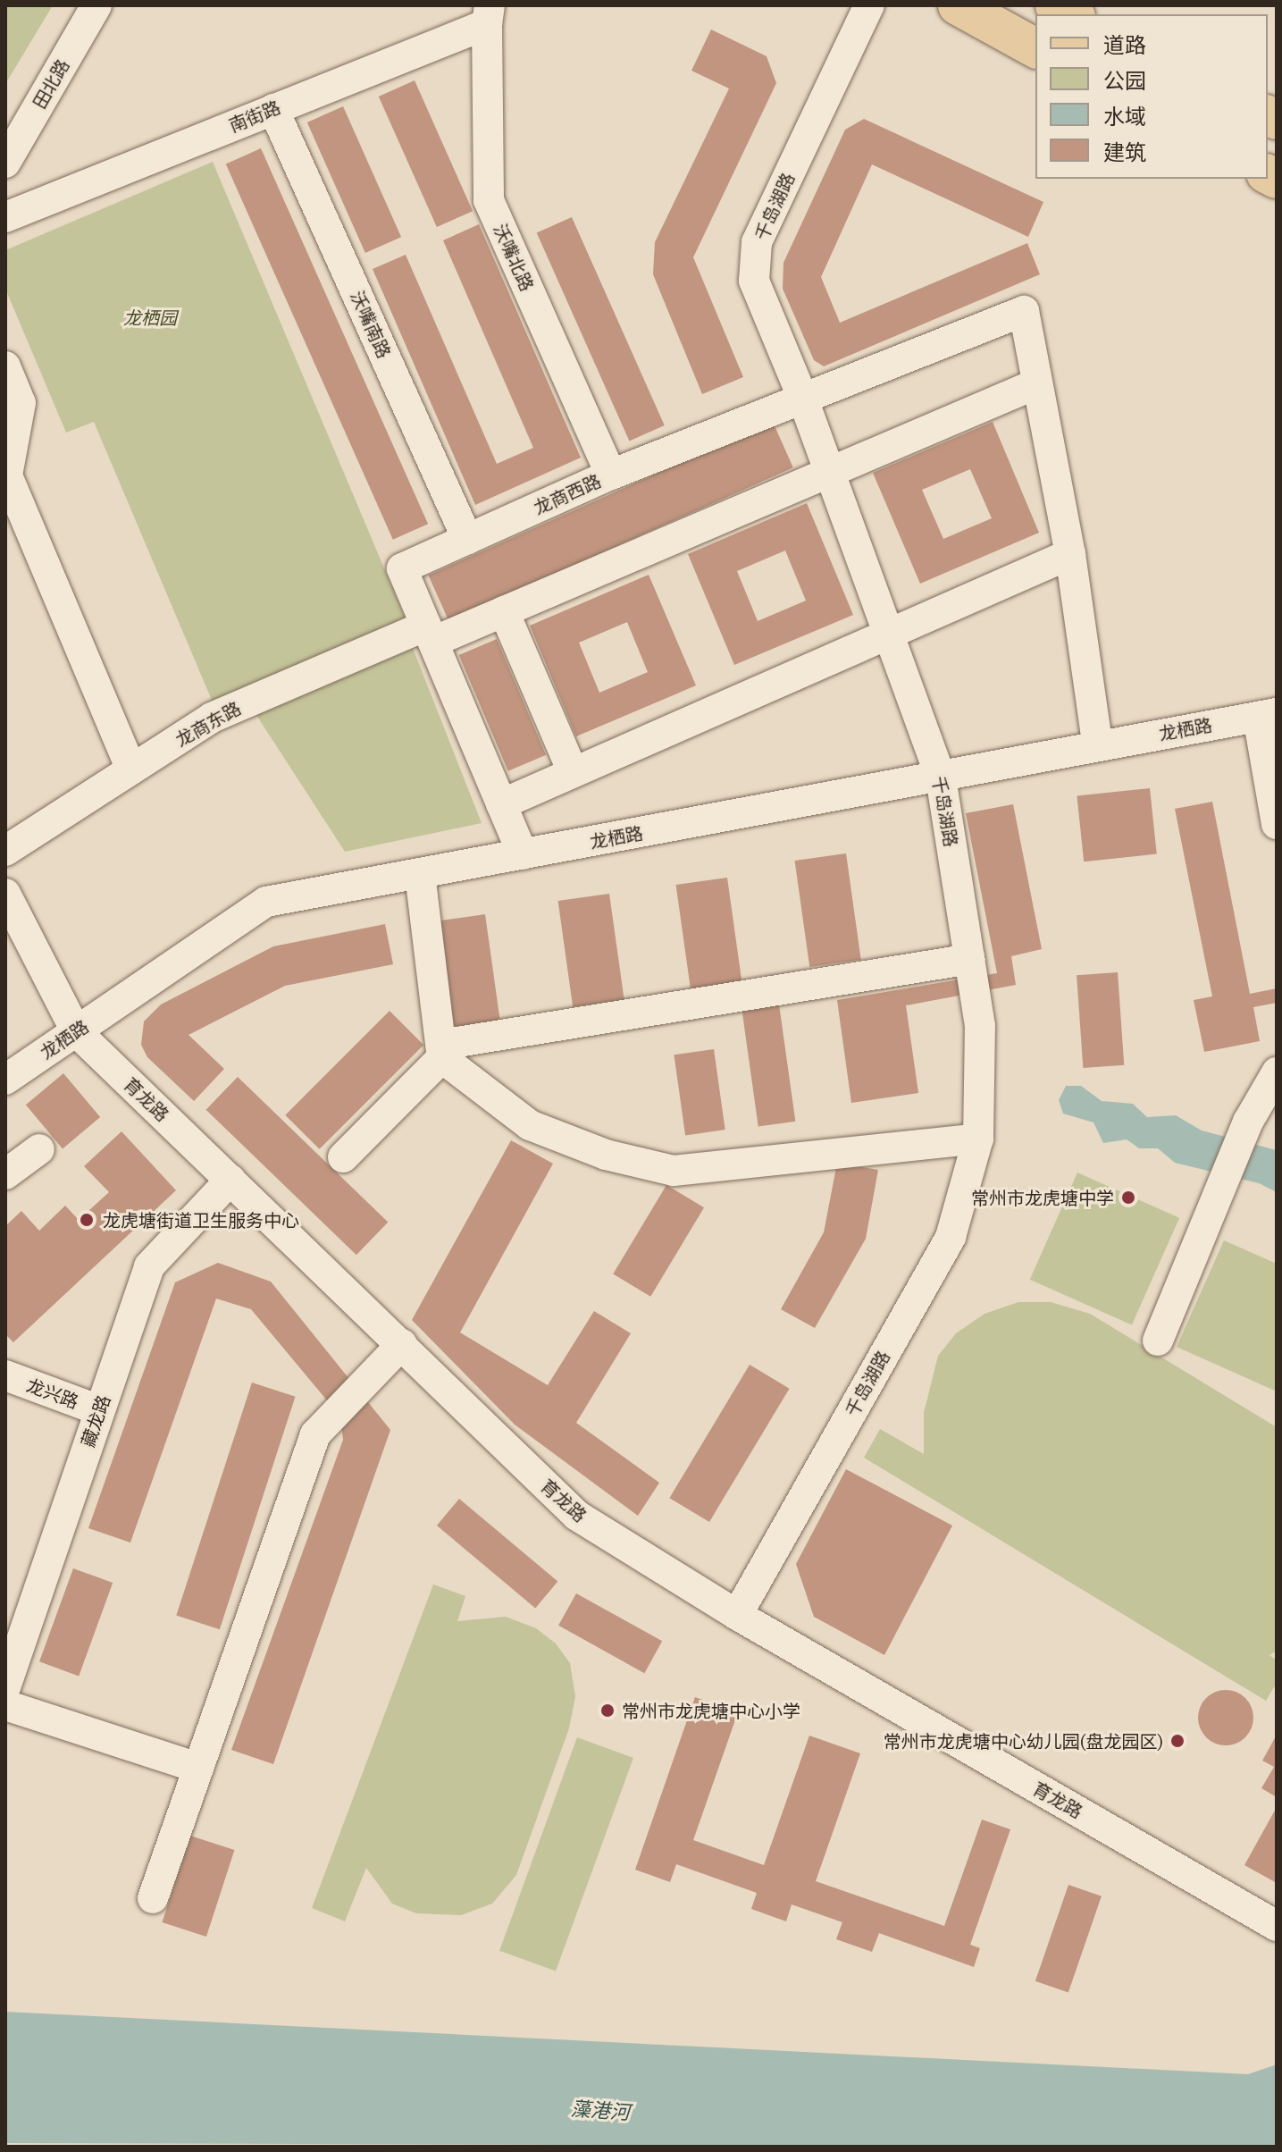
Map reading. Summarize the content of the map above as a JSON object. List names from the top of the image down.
{
  "streets": {
    "street": [
      "田北路",
      "南街路",
      "千岛湖路",
      "沃嘴北路",
      "沃嘴南路",
      "龙商西路",
      "龙商东路",
      "龙栖路",
      "育龙路",
      "龙兴路",
      "藏龙路"
    ]
  },
  "crossings": [
    ["南街路", "沃嘴北路"],
    ["南街路", "沃嘴南路"],
    ["千岛湖路", "龙商西路"],
    ["千岛湖路", "龙商东路"],
    ["千岛湖路", "龙栖路"],
    ["千岛湖路", "育龙路"],
    ["沃嘴北路", "龙商西路"],
    ["沃嘴南路", "龙商西路"],
    ["龙商西路", "龙商东路"],
    ["龙商西路", "龙栖路"],
    ["龙栖路", "育龙路"],
    ["育龙路", "藏龙路"],
    ["龙兴路", "藏龙路"]
  ],
  "water": ["藻港河"],
  "parks": ["龙栖园"],
  "places": [
    "常州市龙虎塘中学",
    "龙虎塘街道卫生服务中心",
    "常州市龙虎塘中心小学",
    "常州市龙虎塘中心幼儿园(盘龙园区)"
  ],
  "legend": [
    "道路",
    "公园",
    "水域",
    "建筑"
  ]
}
